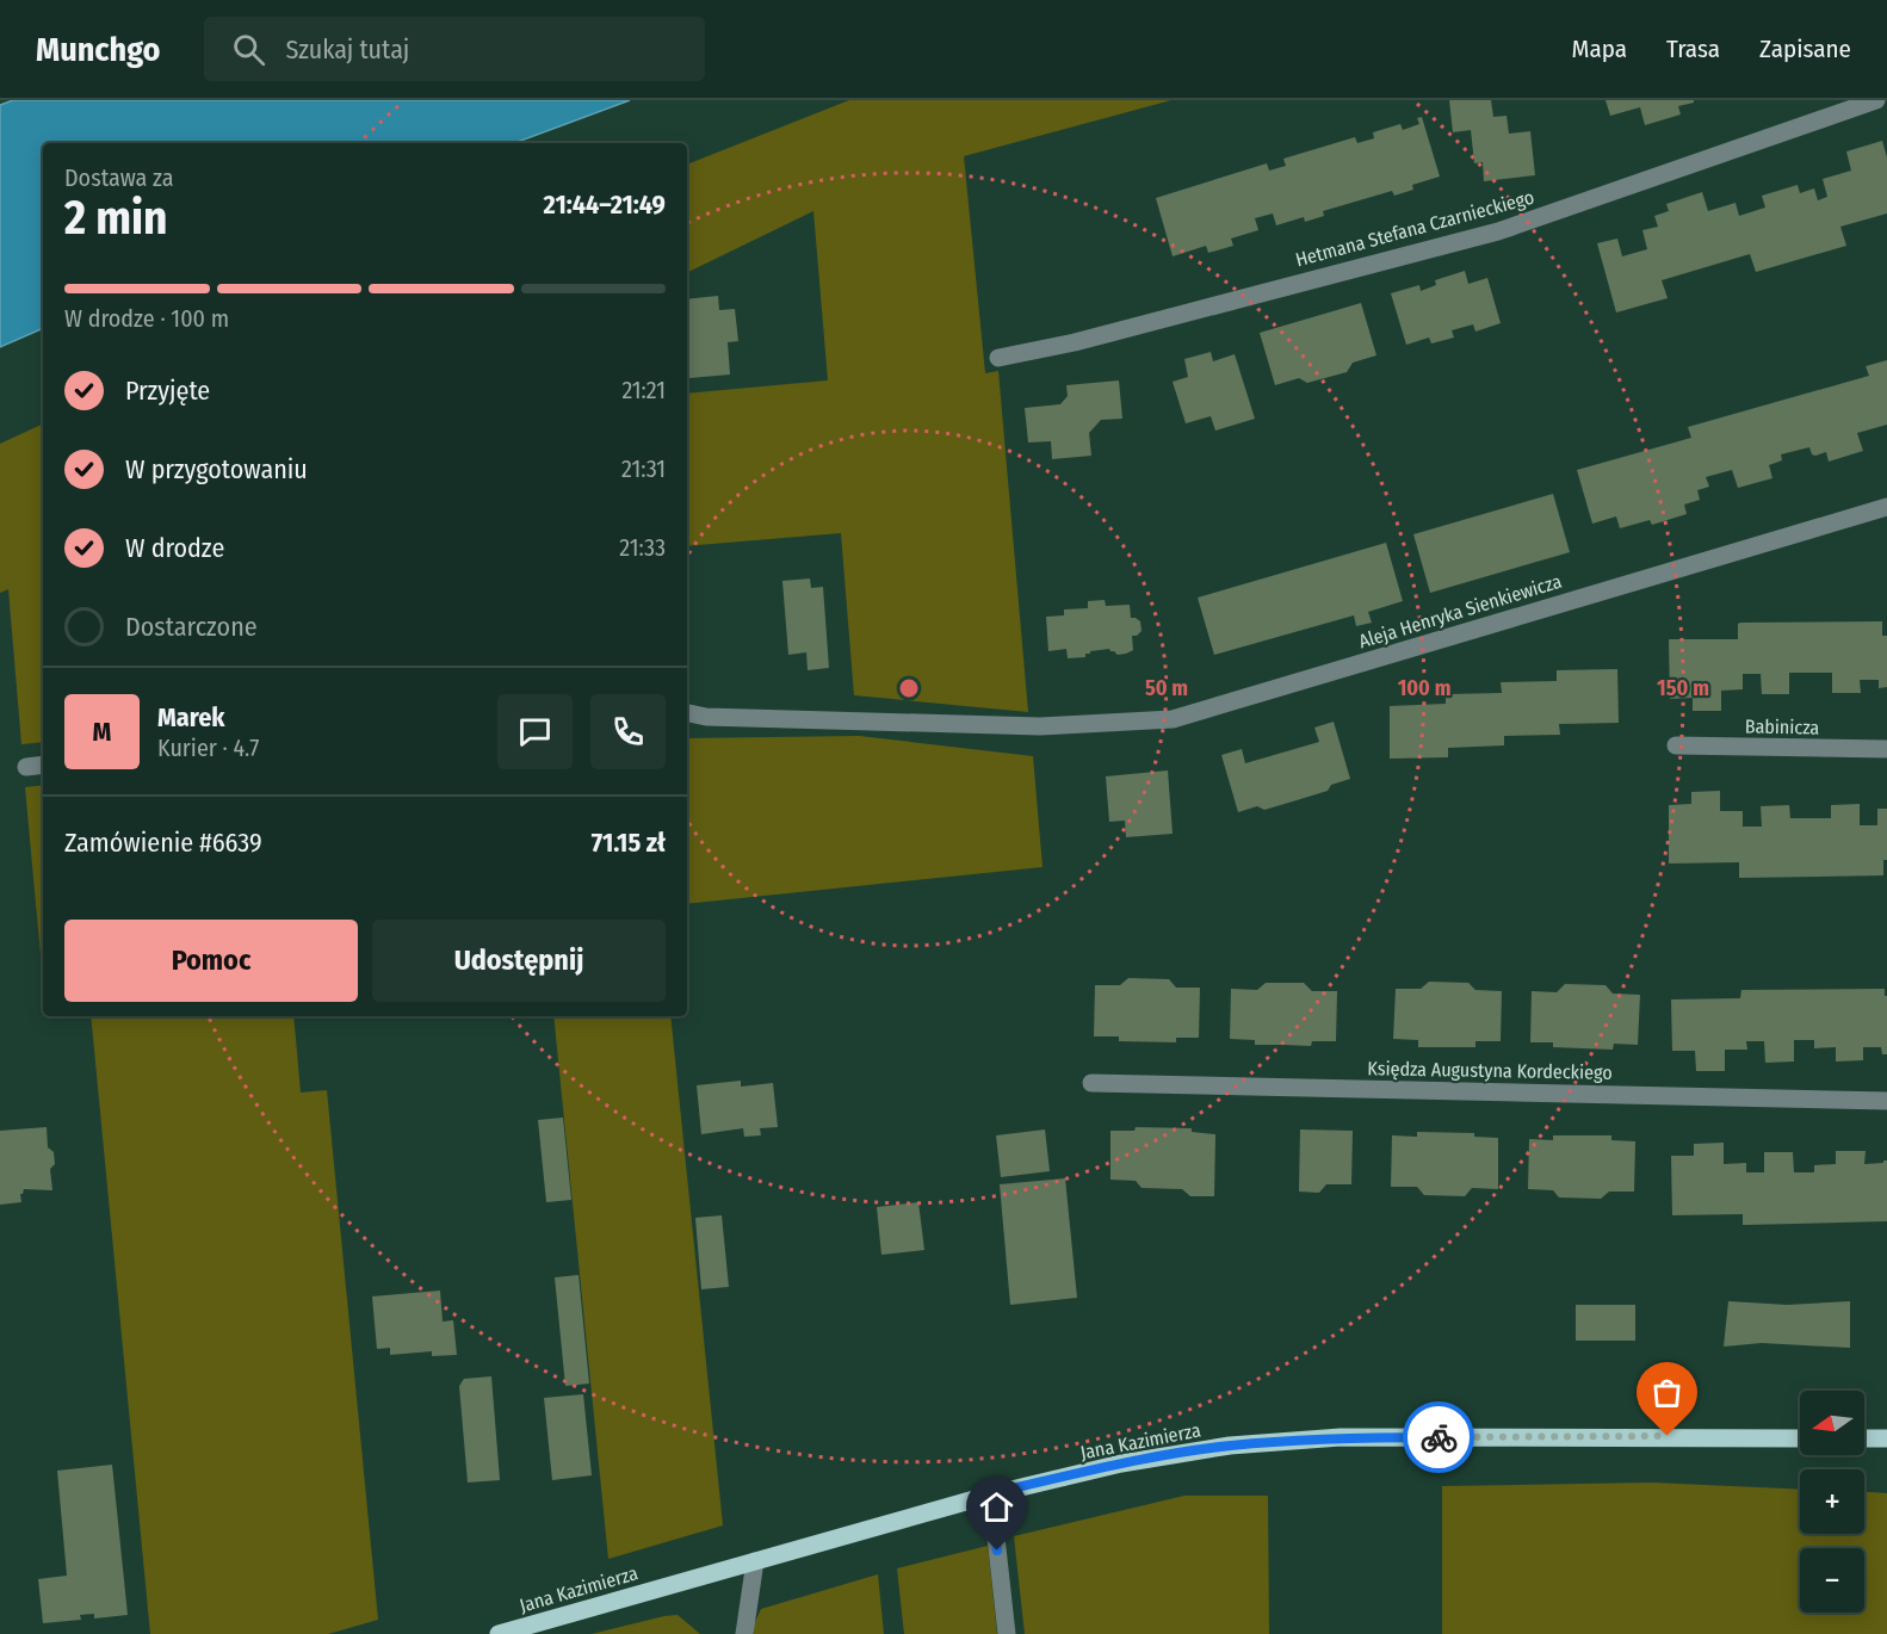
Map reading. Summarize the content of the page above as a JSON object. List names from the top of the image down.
{
  "streets": {
    "main road": ["Jana Kazimierza"],
    "street": [
      "Hetmana Stefana Czarnieckiego",
      "Aleja Henryka Sienkiewicza",
      "Babinicza",
      "Księdza Augustyna Kordeckiego"
    ]
  },
  "north": "left",
  "page": {
    "header": "Munchgo",
    "search": "Szukaj tutaj",
    "nav": ["Mapa", "Trasa", "Zapisane"],
    "heading": ["2 min", "Dostawa za", "21:44–21:49"],
    "panel": [
      "Marek",
      "Kurier · 4.7",
      "Zamówienie #6639",
      "71.15 zł"
    ],
    "bar": "W drodze · 100 m",
    "list": [
      ["Przyjęte", "21:21"],
      ["W przygotowaniu", "21:31"],
      ["W drodze", "21:33"],
      "Dostarczone"
    ],
    "round": "M",
    "buttons": ["Pomoc", "Udostępnij"],
    "map_buttons": ["+", "−"]
  },
  "rings": ["50 m", "100 m", "150 m"]
}
